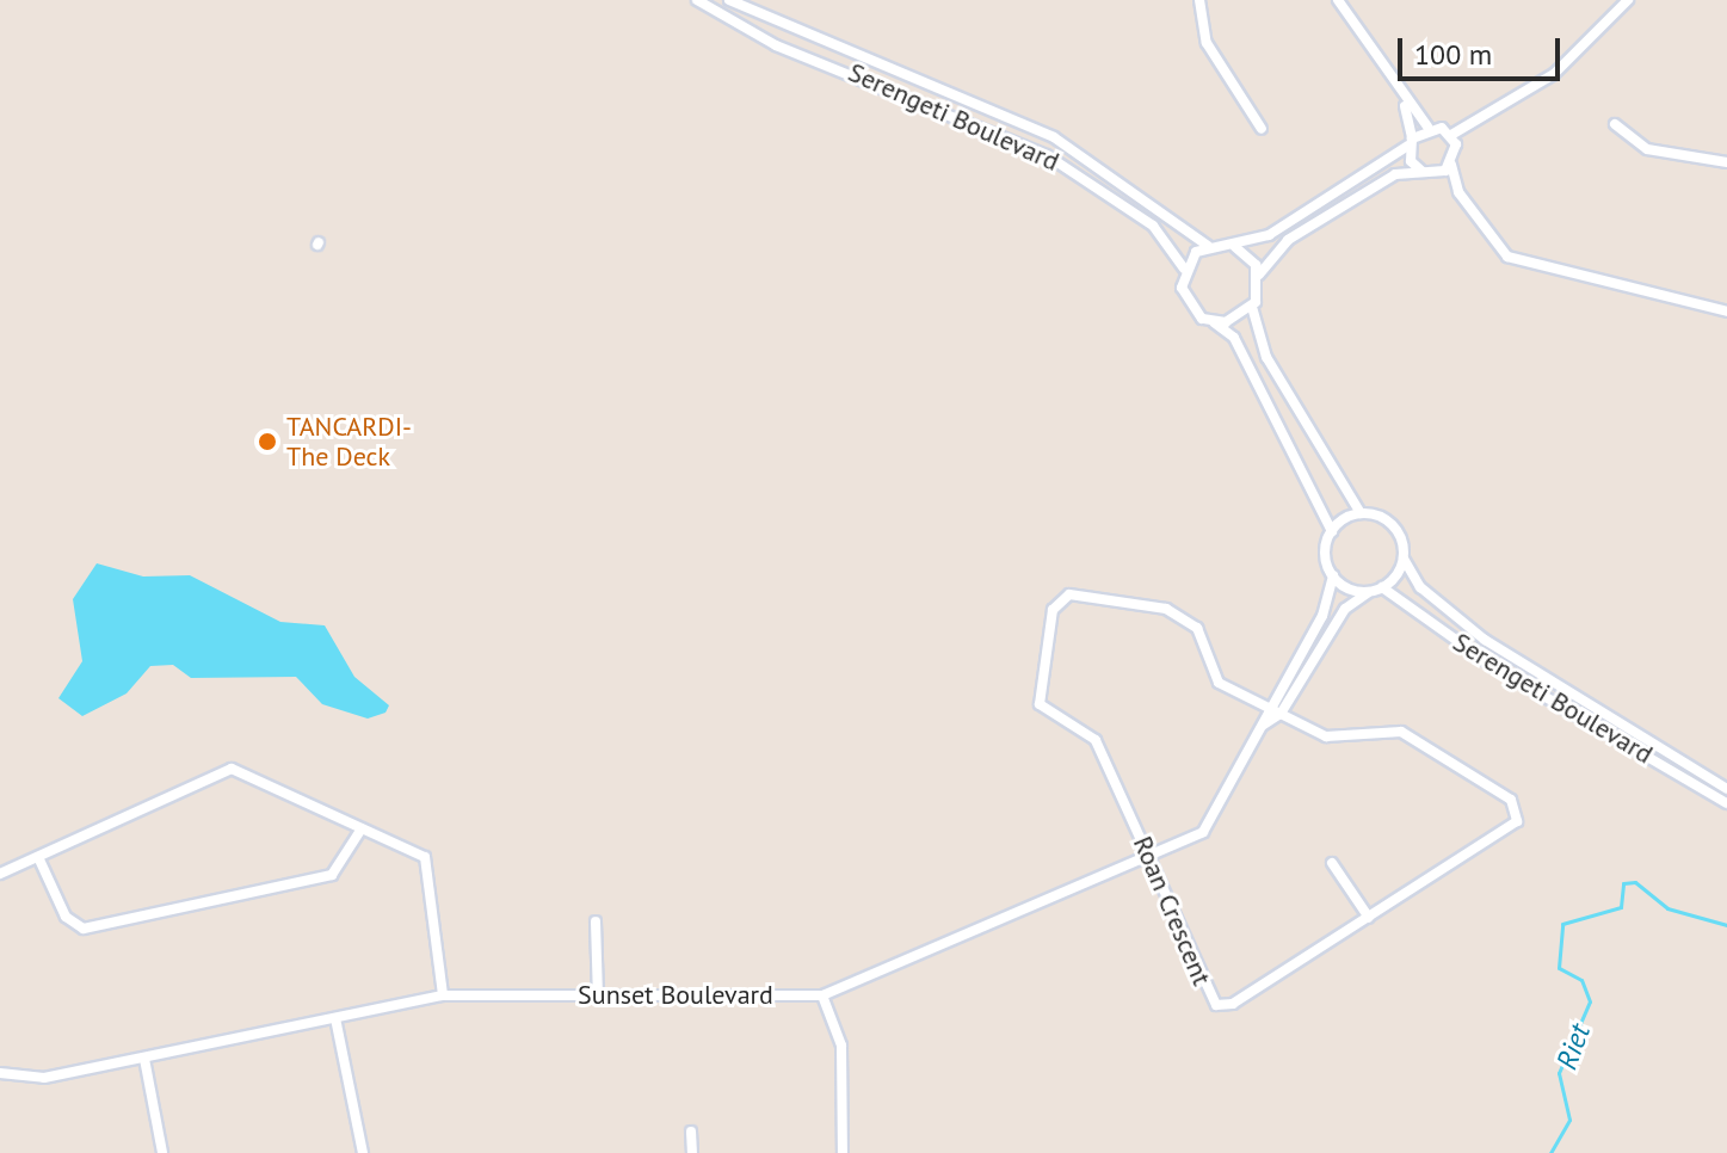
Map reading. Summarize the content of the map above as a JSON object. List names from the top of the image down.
{
  "streets": {
    "street": ["Serengeti Boulevard", "Roan Crescent", "Sunset Boulevard"]
  },
  "crossings": [
    ["Roan Crescent", "Sunset Boulevard"]
  ],
  "water": ["Riet"],
  "places": ["TANCARDI- The Deck"],
  "scale_bar": "100 m"
}
